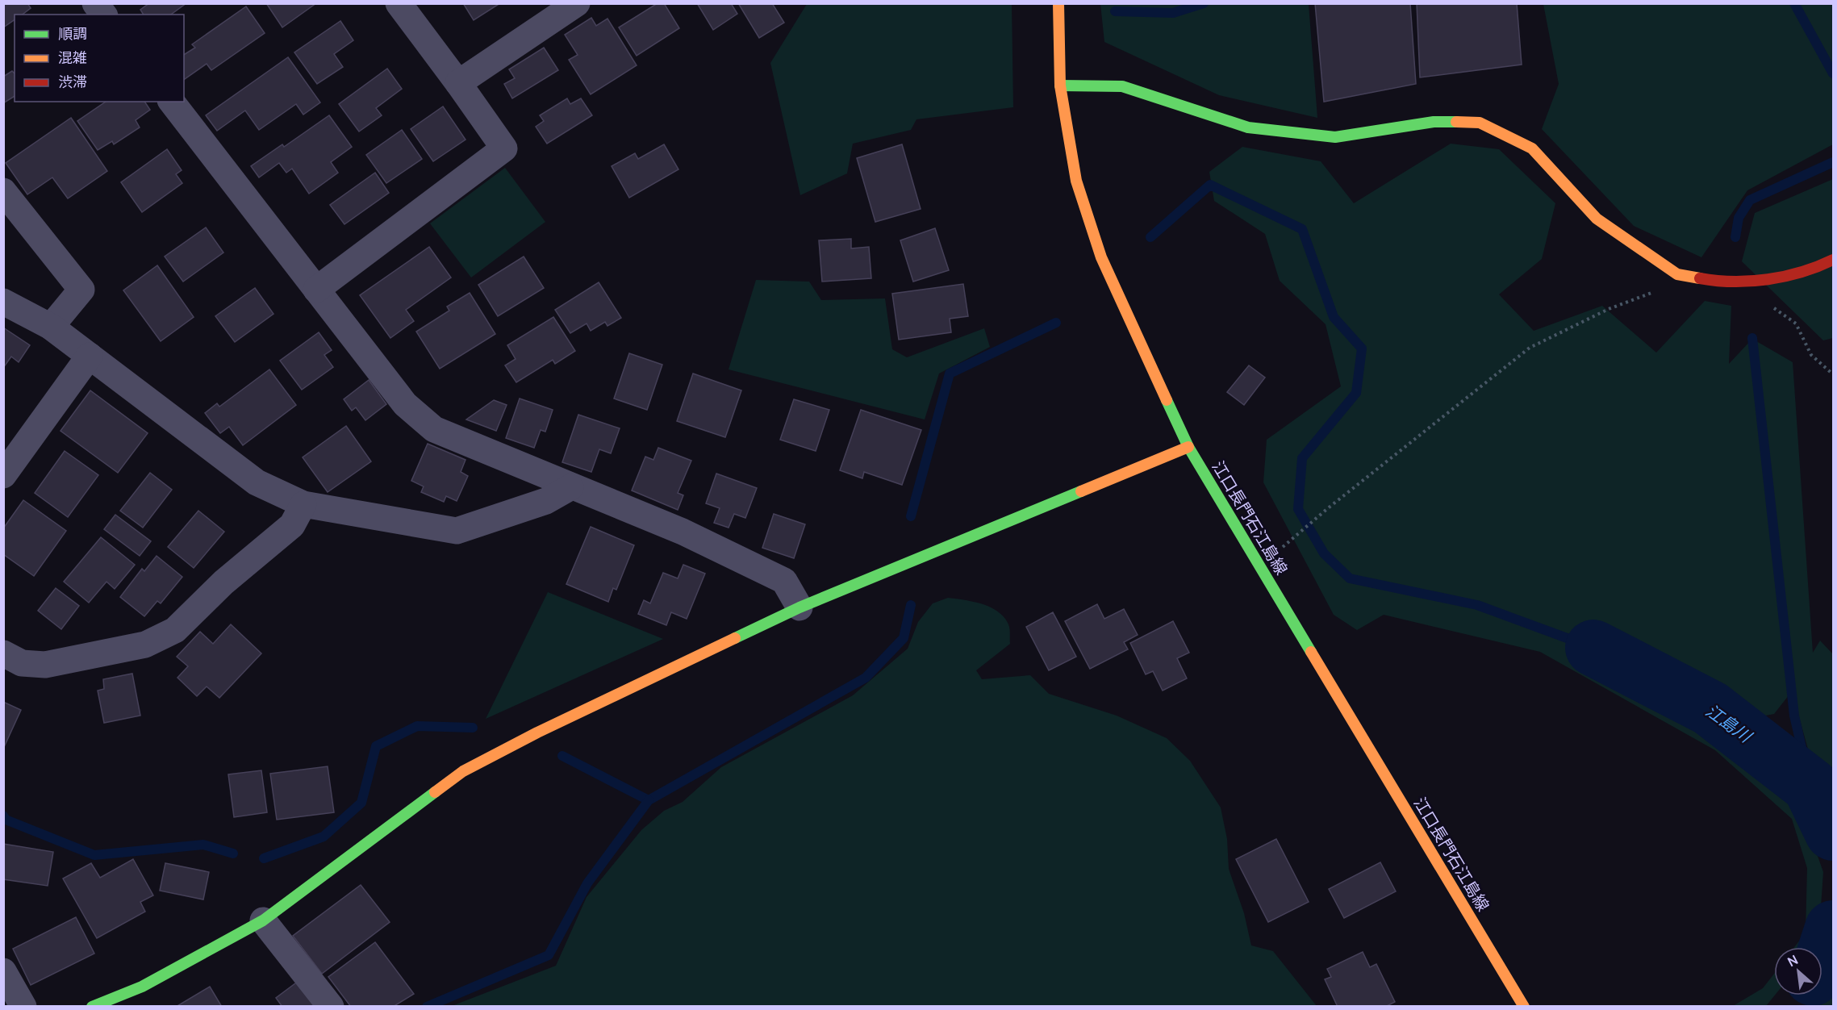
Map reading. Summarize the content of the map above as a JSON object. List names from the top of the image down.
{
  "streets": {
    "street": ["江口長門石江島線"]
  },
  "water": ["江島川"],
  "legend": ["順調", "混雑", "渋滞"],
  "north": "top left"
}
